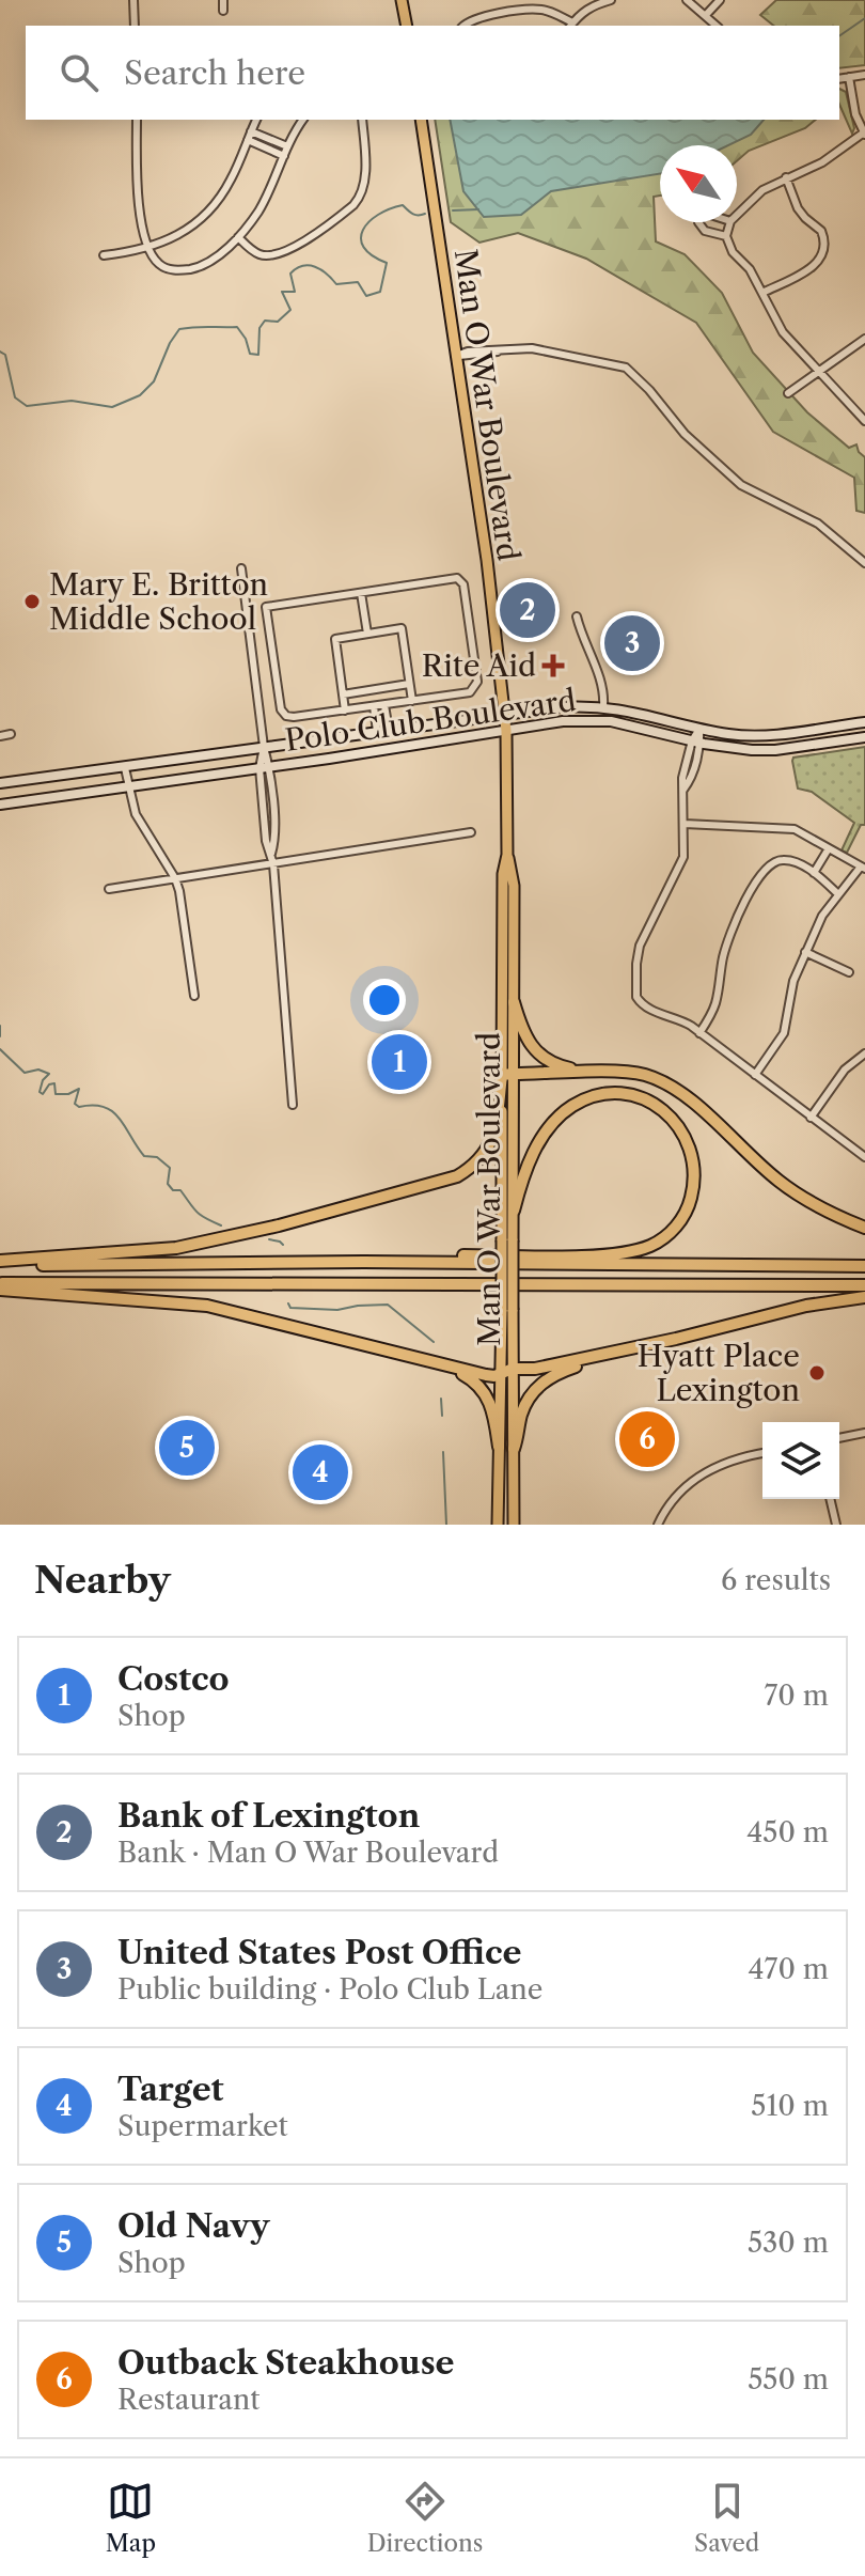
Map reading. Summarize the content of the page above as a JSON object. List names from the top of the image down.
{
  "streets": {
    "main road": ["Man O War Boulevard"],
    "street": ["Polo Club Boulevard"]
  },
  "crossings": [
    ["Man O War Boulevard", "Polo Club Boulevard"]
  ],
  "places": {
    "other": ["Mary E. Britton Middle School", "Hyatt Place Lexington"],
    "health": ["Rite Aid"]
  },
  "north": "top left",
  "page": {
    "search": "Search here",
    "pins": [
      "2",
      "3",
      "1",
      "6",
      "5",
      "4"
    ],
    "heading": ["Nearby", "6 results"],
    "list": [
      {
        "mark": "1",
        "name": "Costco",
        "note": "Shop",
        "value": "70 m"
      },
      {
        "mark": "2",
        "name": "Bank of Lexington",
        "note": "Bank · Man O War Boulevard",
        "value": "450 m"
      },
      {
        "mark": "3",
        "name": "United States Post Office",
        "note": "Public building · Polo Club Lane",
        "value": "470 m"
      },
      {
        "mark": "4",
        "name": "Target",
        "note": "Supermarket",
        "value": "510 m"
      },
      {
        "mark": "5",
        "name": "Old Navy",
        "note": "Shop",
        "value": "530 m"
      },
      {
        "mark": "6",
        "name": "Outback Steakhouse",
        "note": "Restaurant",
        "value": "550 m"
      }
    ],
    "nav": ["Map", "Directions", "Saved"]
  }
}
